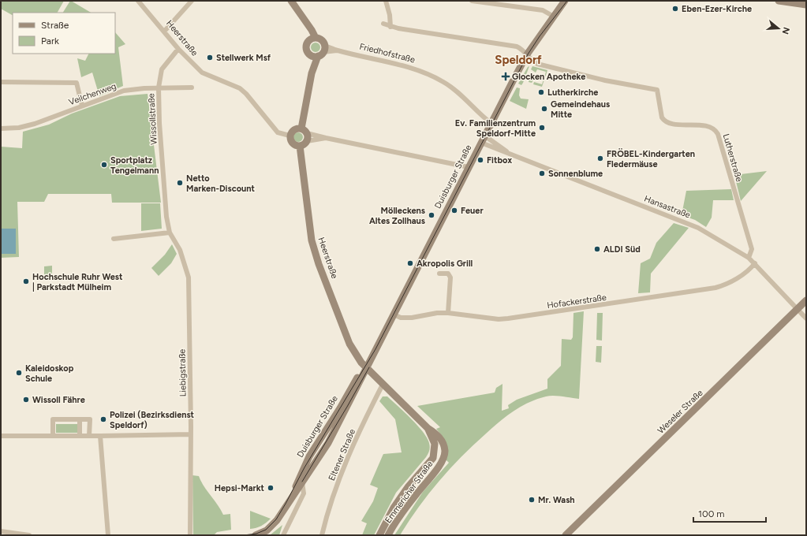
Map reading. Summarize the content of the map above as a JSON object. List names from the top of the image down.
{
  "streets": {
    "main road": [
      "Heerstraße",
      "Friedhofstraße",
      "Duisburger Straße",
      "Weseler Straße",
      "Emmericher Straße"
    ],
    "street": [
      "Veilchenweg",
      "Wissollstraße",
      "Lutherstraße",
      "Hansastraße",
      "Hofackerstraße",
      "Liebigstraße",
      "Eltener Straße"
    ]
  },
  "crossings": [
    ["Heerstraße", "Wissollstraße"],
    ["Heerstraße", "Duisburger Straße"],
    ["Heerstraße", "Emmericher Straße"],
    ["Friedhofstraße", "Duisburger Straße"],
    ["Veilchenweg", "Wissollstraße"],
    ["Wissollstraße", "Liebigstraße"],
    ["Lutherstraße", "Duisburger Straße"],
    ["Lutherstraße", "Hansastraße"],
    ["Duisburger Straße", "Hansastraße"],
    ["Duisburger Straße", "Hofackerstraße"],
    ["Duisburger Straße", "Emmericher Straße"],
    ["Hansastraße", "Hofackerstraße"],
    ["Hansastraße", "Weseler Straße"],
    ["Eltener Straße", "Emmericher Straße"]
  ],
  "districts": ["Speldorf"],
  "places": {
    "other": [
      "Eben-Ezer-Kirche",
      "Stellwerk Msf",
      "Lutherkirche",
      "Gemeindehaus Mitte",
      "Ev. Familienzentrum Speldorf-Mitte",
      "FRÖBEL-Kindergarten Fledermäuse",
      "Fitbox",
      "Sportplatz Tengelmann",
      "Sonnenblume",
      "Netto Marken-Discount",
      "Feuer",
      "Mölleckens Altes Zollhaus",
      "ALDI Süd",
      "Akropolis Grill",
      "Hochschule Ruhr West | Parkstadt Mülheim",
      "Kaleidoskop Schule",
      "Wissoll Fähre",
      "Polizei (Bezirksdienst Speldorf)",
      "Hepsi-Markt",
      "Mr. Wash"
    ],
    "health": ["Glocken Apotheke"]
  },
  "legend": ["Straße", "Park"],
  "scale_bar": "100 m",
  "north": "right"
}
